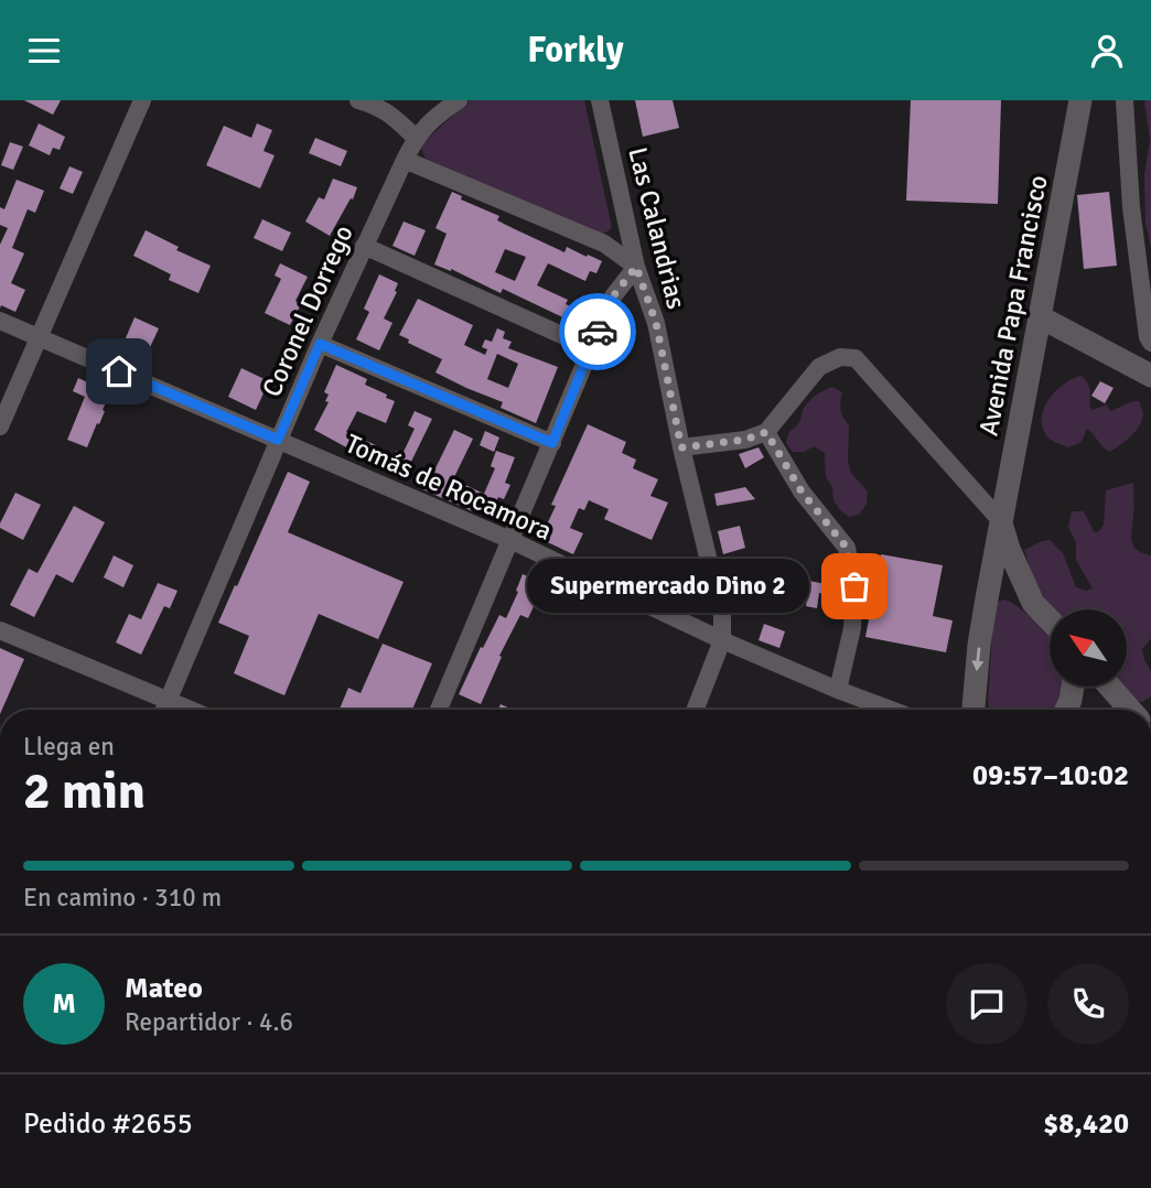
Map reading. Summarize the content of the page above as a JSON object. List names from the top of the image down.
{
  "streets": {
    "main road": ["Avenida Papa Francisco"],
    "street": ["Las Calandrias", "Coronel Dorrego", "Tomás de Rocamora"]
  },
  "crossings": [
    ["Las Calandrias", "Tomás de Rocamora"],
    ["Coronel Dorrego", "Tomás de Rocamora"]
  ],
  "places": ["Supermercado Dino 2"],
  "north": "top left",
  "page": {
    "header": "Forkly",
    "bubble": "Supermercado Dino 2",
    "heading": ["2 min", "Llega en", "09:57–10:02"],
    "panel": [
      "Mateo",
      "Repartidor · 4.6",
      "Pedido #2655",
      "$8,420"
    ],
    "bar": "En camino · 310 m",
    "round": "M"
  }
}
